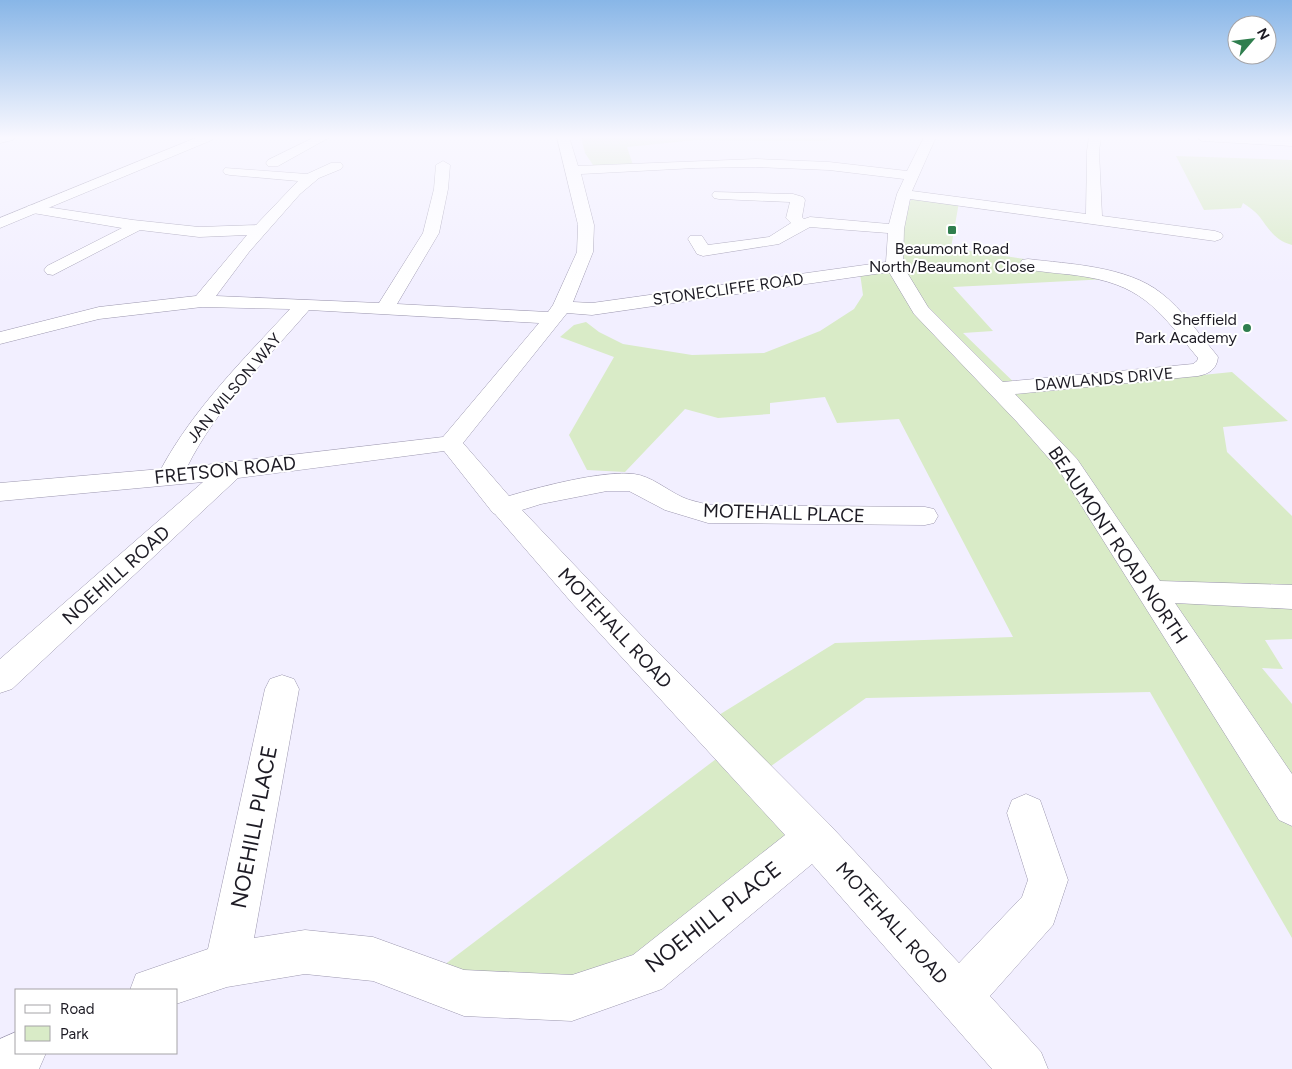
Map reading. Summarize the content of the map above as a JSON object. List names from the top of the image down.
{
  "streets": {
    "street": [
      "STONECLIFFE ROAD",
      "DAWLANDS DRIVE",
      "JAN WILSON WAY",
      "FRETSON ROAD",
      "MOTEHALL PLACE",
      "BEAUMONT ROAD NORTH",
      "NOEHILL ROAD",
      "MOTEHALL ROAD",
      "NOEHILL PLACE"
    ]
  },
  "crossings": [
    ["STONECLIFFE ROAD", "JAN WILSON WAY"],
    ["STONECLIFFE ROAD", "BEAUMONT ROAD NORTH"],
    ["DAWLANDS DRIVE", "BEAUMONT ROAD NORTH"],
    ["JAN WILSON WAY", "FRETSON ROAD"],
    ["FRETSON ROAD", "NOEHILL ROAD"],
    ["FRETSON ROAD", "MOTEHALL ROAD"],
    ["MOTEHALL PLACE", "MOTEHALL ROAD"],
    ["MOTEHALL ROAD", "NOEHILL PLACE"]
  ],
  "places": {
    "transit": ["Beaumont Road North/Beaumont Close"],
    "other": ["Sheffield Park Academy"]
  },
  "legend": ["Road", "Park"],
  "north": "top right"
}
